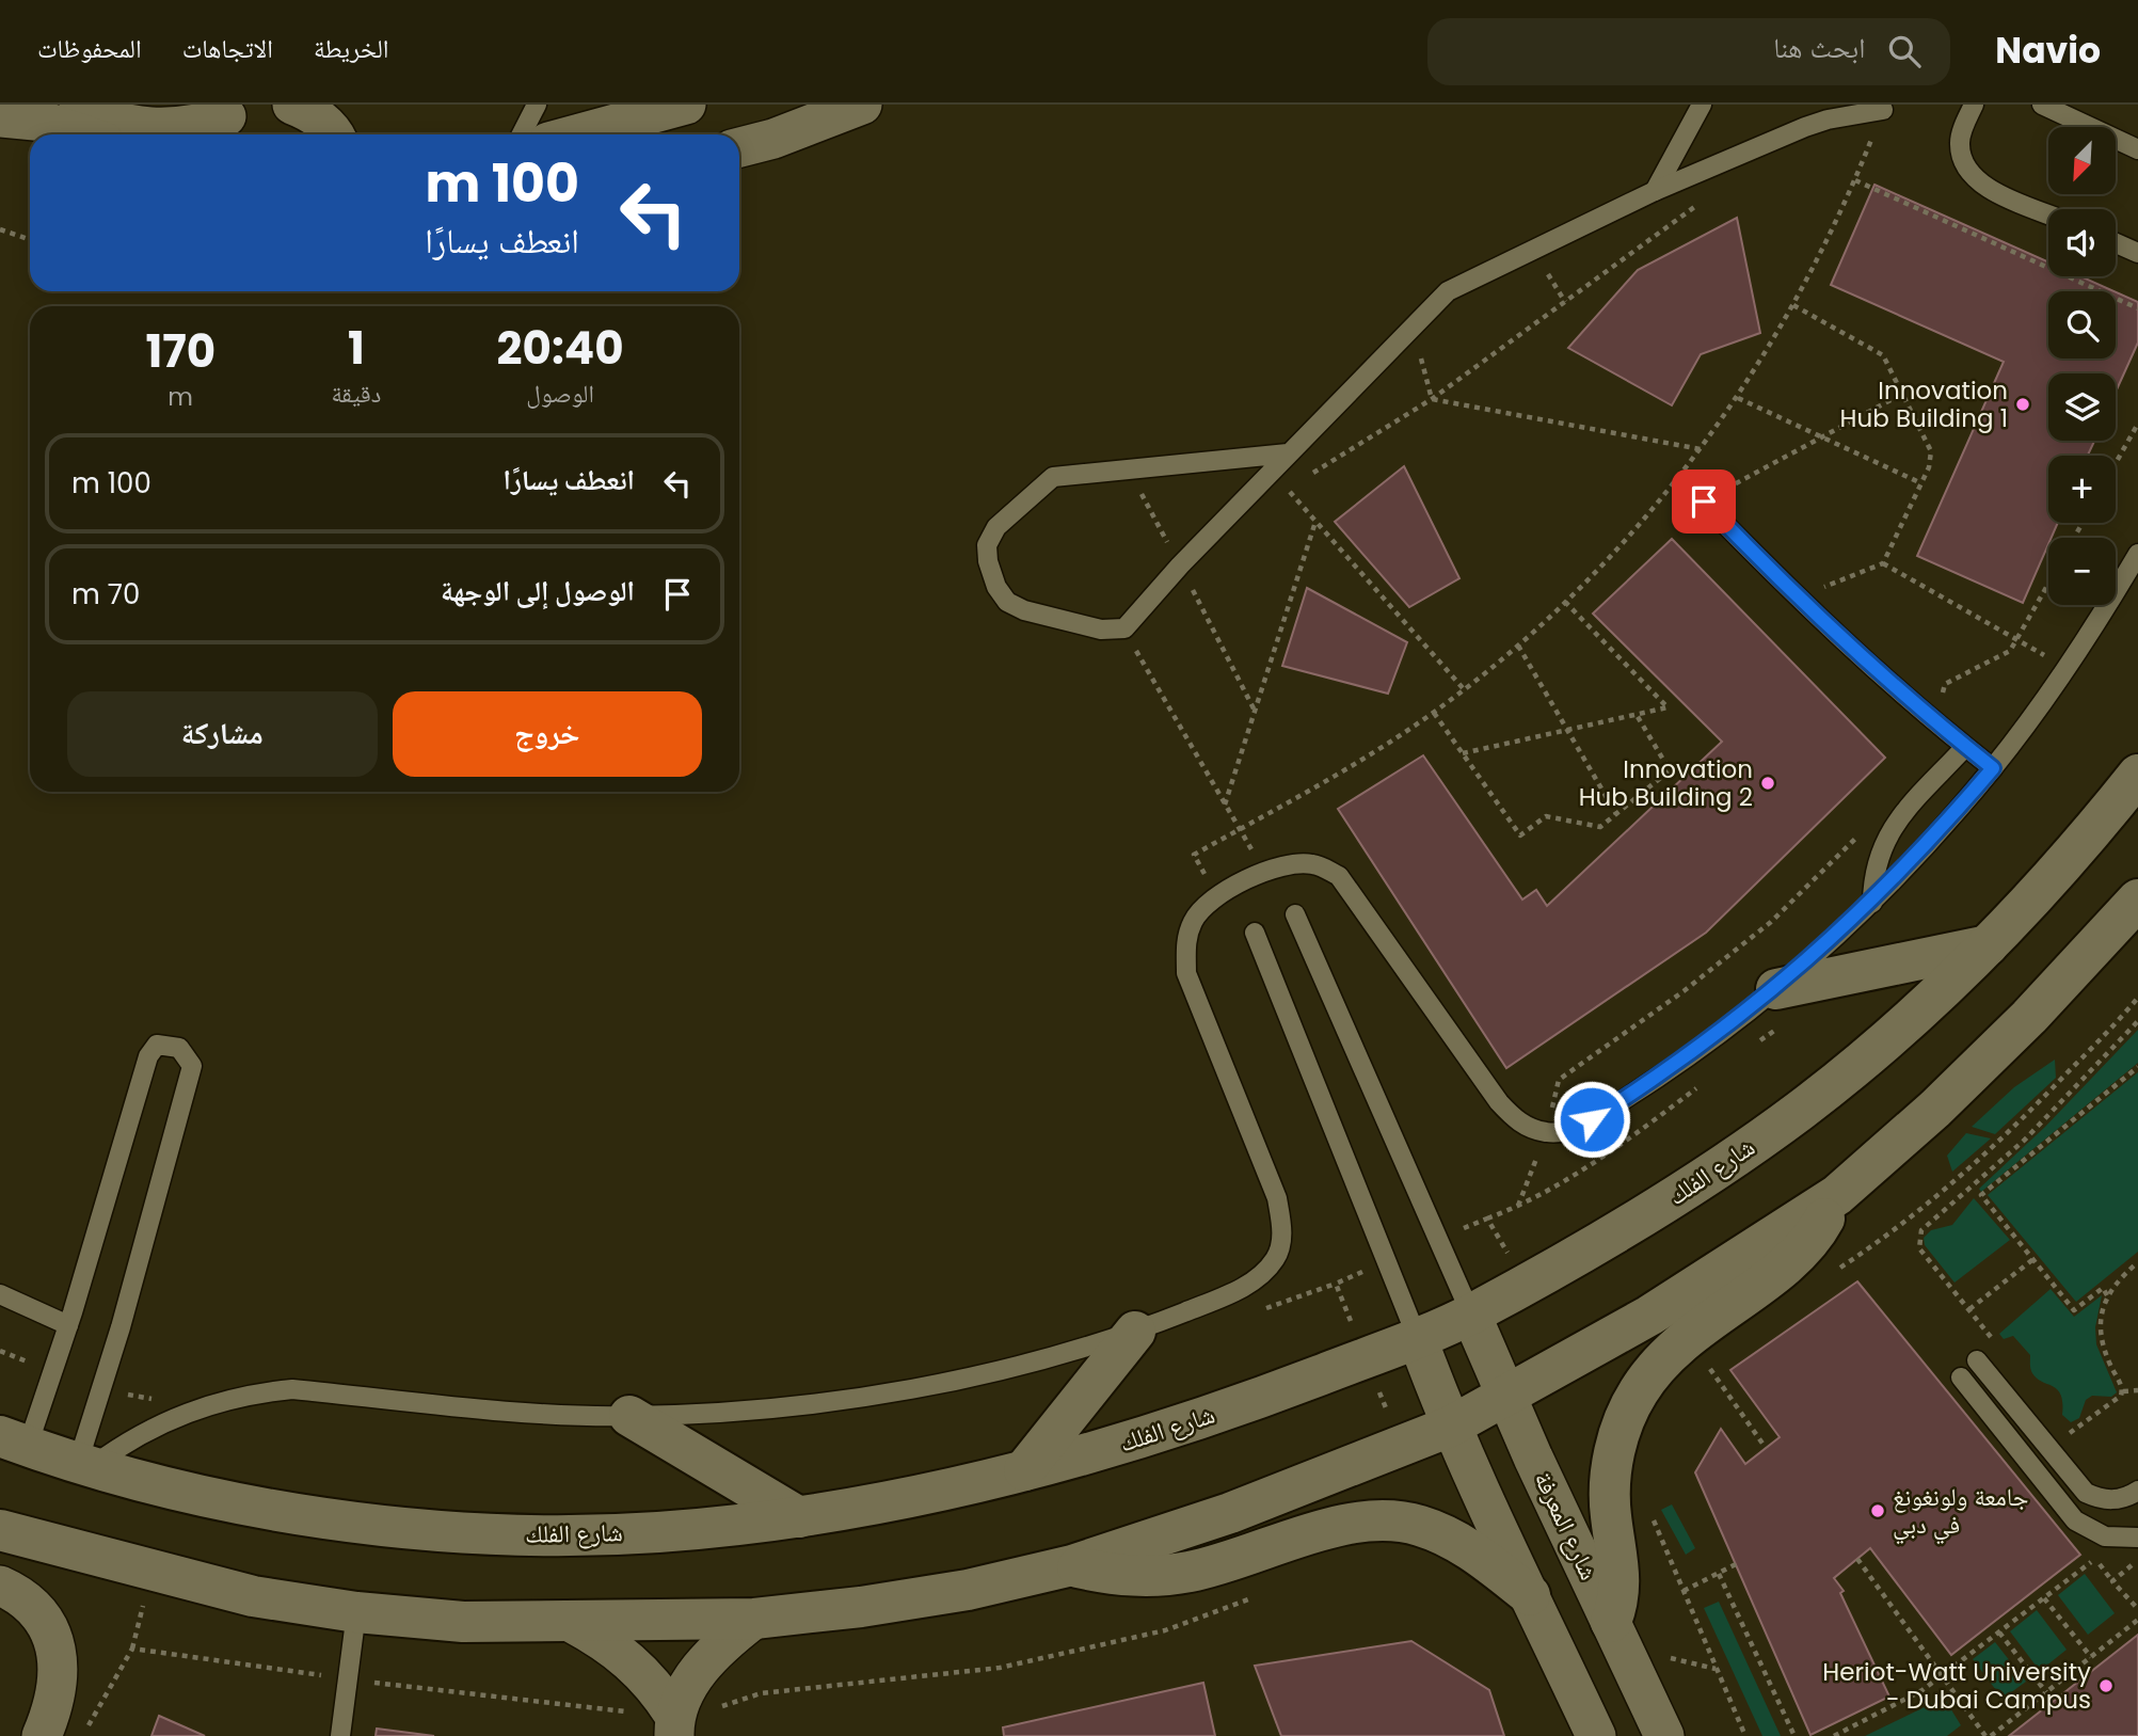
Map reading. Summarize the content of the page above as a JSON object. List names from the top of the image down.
{
  "streets": {
    "street": ["شارع الفلك", "شارع المعرفة"]
  },
  "crossings": [
    ["شارع الفلك", "شارع المعرفة"]
  ],
  "places": [
    "Innovation Hub Building 1",
    "Innovation Hub Building 2",
    "جامعة ولونغونغ في دبي",
    "Heriot-Watt University - Dubai Campus"
  ],
  "north": "bottom left",
  "page": {
    "header": "Navio",
    "search": "ابحث هنا",
    "nav": ["الخريطة", "الاتجاهات", "المحفوظات"],
    "map_buttons": ["+", "−"],
    "turn": ["100 m", "انعطف يسارًا"],
    "eta": [
      "20:40",
      "الوصول",
      "1",
      "دقيقة",
      "170",
      "m"
    ],
    "list": [
      {
        "name": "انعطف يسارًا",
        "value": "100 m"
      },
      {
        "name": "الوصول إلى الوجهة",
        "value": "70 m"
      }
    ],
    "buttons": ["خروج", "مشاركة"]
  }
}
